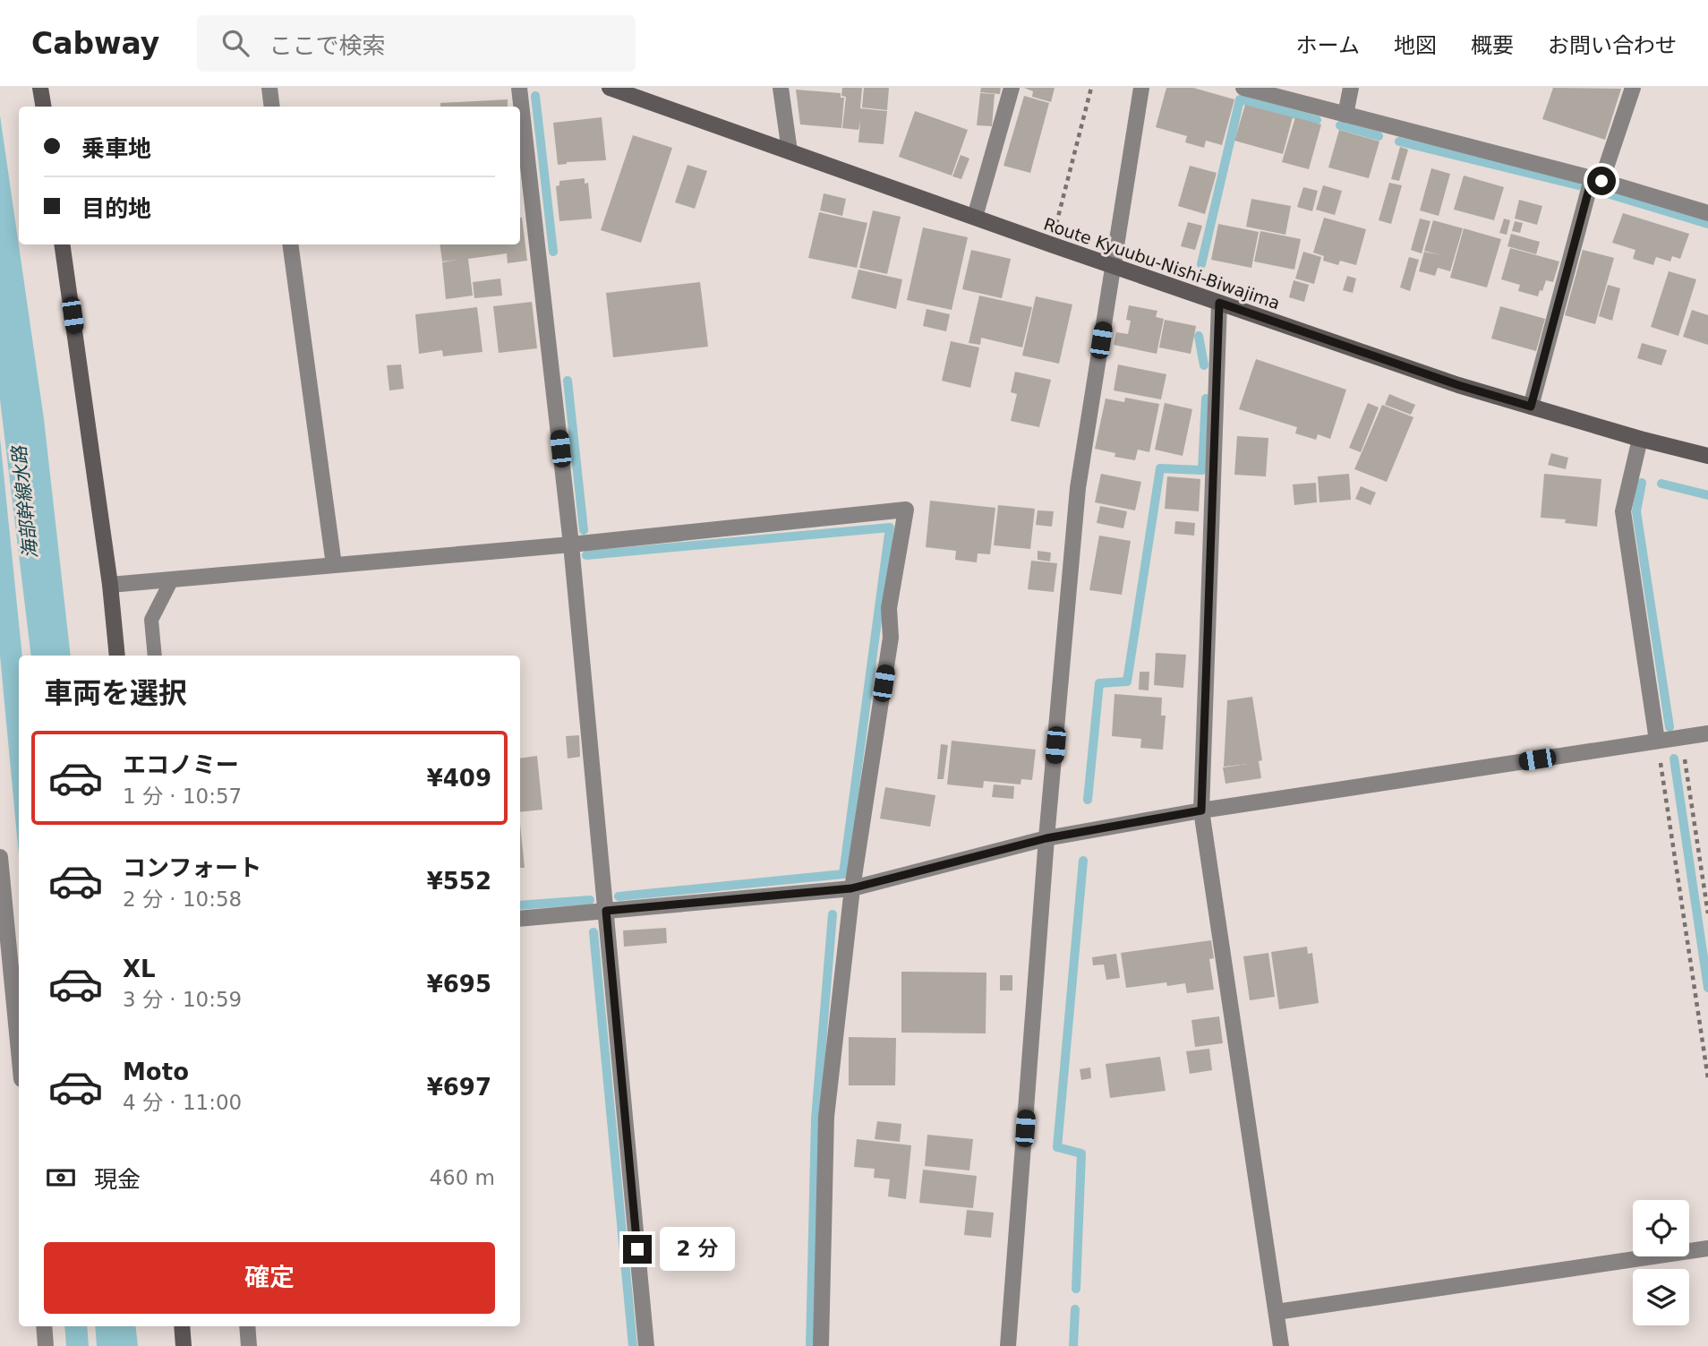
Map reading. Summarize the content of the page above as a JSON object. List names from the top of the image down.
{
  "streets": {
    "main road": ["Route Kyuubu-Nishi-Biwajima"]
  },
  "water": ["海部幹線水路"],
  "page": {
    "header": "Cabway",
    "search": "ここで検索",
    "nav": [
      "ホーム",
      "地図",
      "概要",
      "お問い合わせ"
    ],
    "banner": ["乗車地", "目的地"],
    "heading": "車両を選択",
    "list": [
      {
        "name": "エコノミー",
        "note": "1 分 · 10:57",
        "value": "¥409"
      },
      {
        "name": "コンフォート",
        "note": "2 分 · 10:58",
        "value": "¥552"
      },
      {
        "name": "XL",
        "note": "3 分 · 10:59",
        "value": "¥695"
      },
      {
        "name": "Moto",
        "note": "4 分 · 11:00",
        "value": "¥697"
      }
    ],
    "pay": ["現金", "460 m"],
    "bubble": "2 分",
    "buttons": "確定"
  }
}
